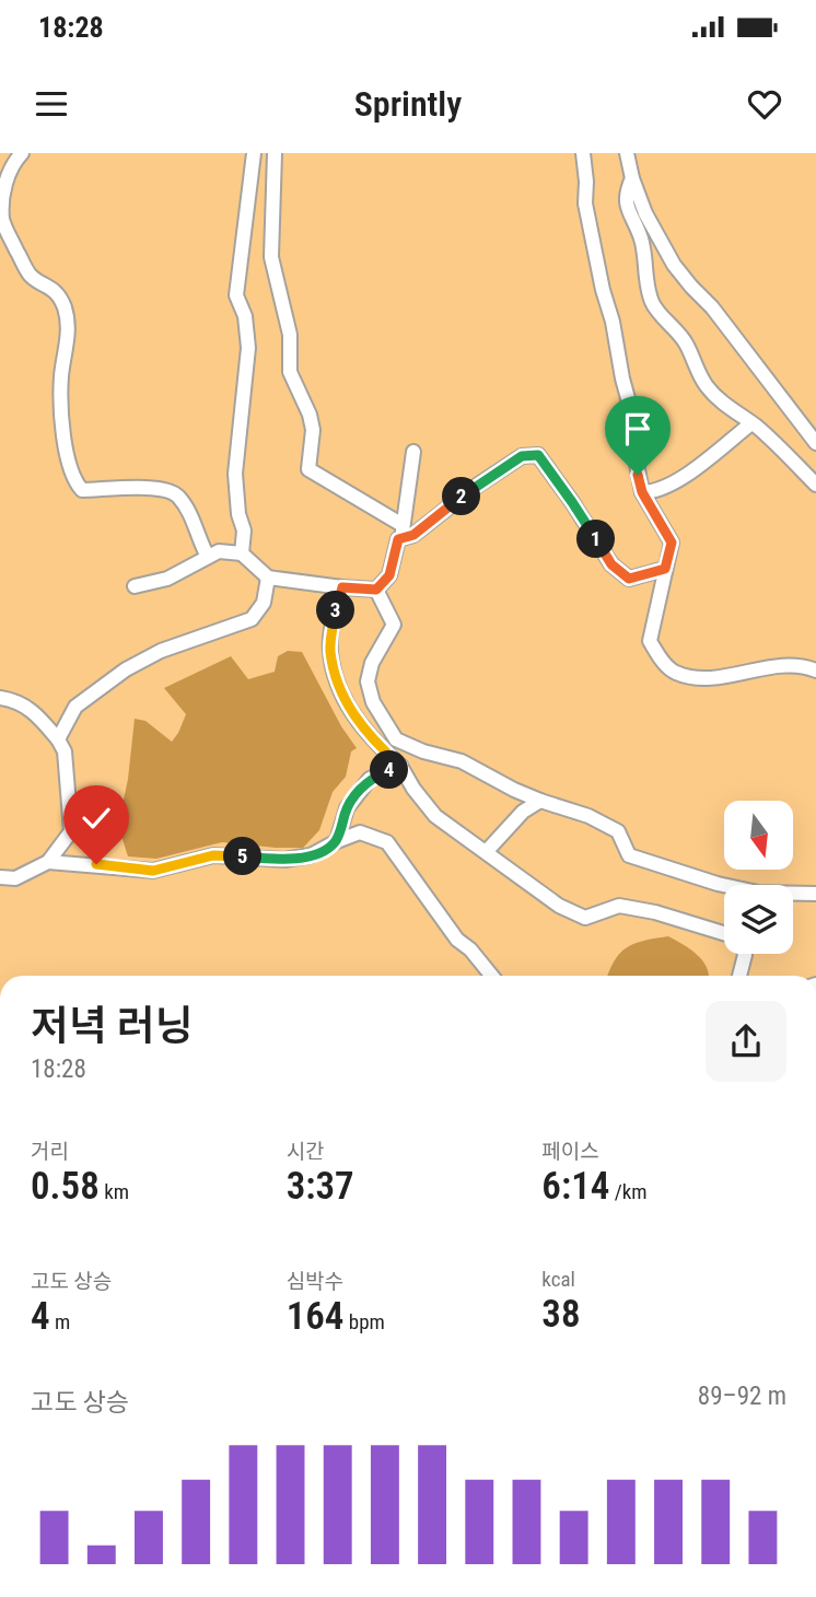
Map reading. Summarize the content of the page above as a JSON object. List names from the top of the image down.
{
  "north": "bottom",
  "page": {
    "status": "18:28",
    "header": "Sprintly",
    "pins": [
      "2",
      "1",
      "3",
      "4",
      "5"
    ],
    "heading": ["저녁 러닝", "18:28"],
    "stats": [
      ["거리", "0.58 km"],
      ["시간", "3:37"],
      ["페이스", "6:14 /km"],
      ["고도 상승", "4 m"],
      ["심박수", "164 bpm"],
      ["kcal", "38"]
    ],
    "chart": ["고도 상승", "89–92 m"]
  }
}
